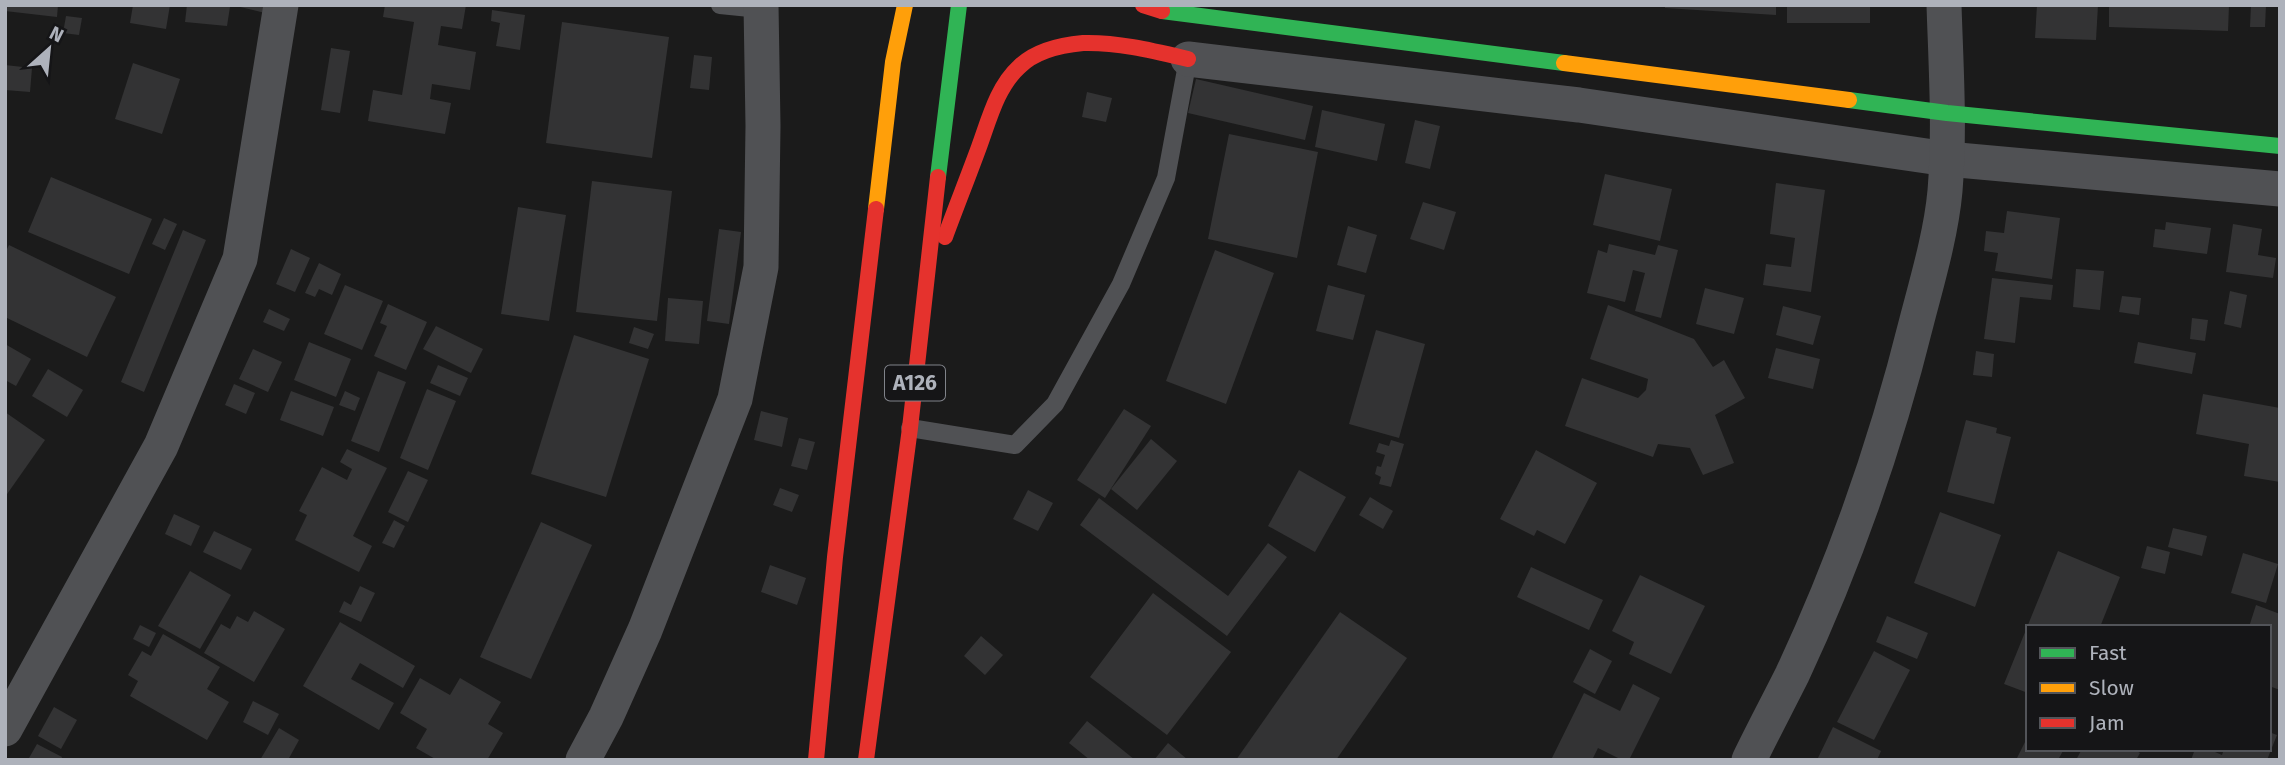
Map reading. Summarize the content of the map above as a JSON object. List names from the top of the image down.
{
  "streets": {
    "main road": ["A126"]
  },
  "legend": ["Fast", "Slow", "Jam"],
  "north": "top right"
}
